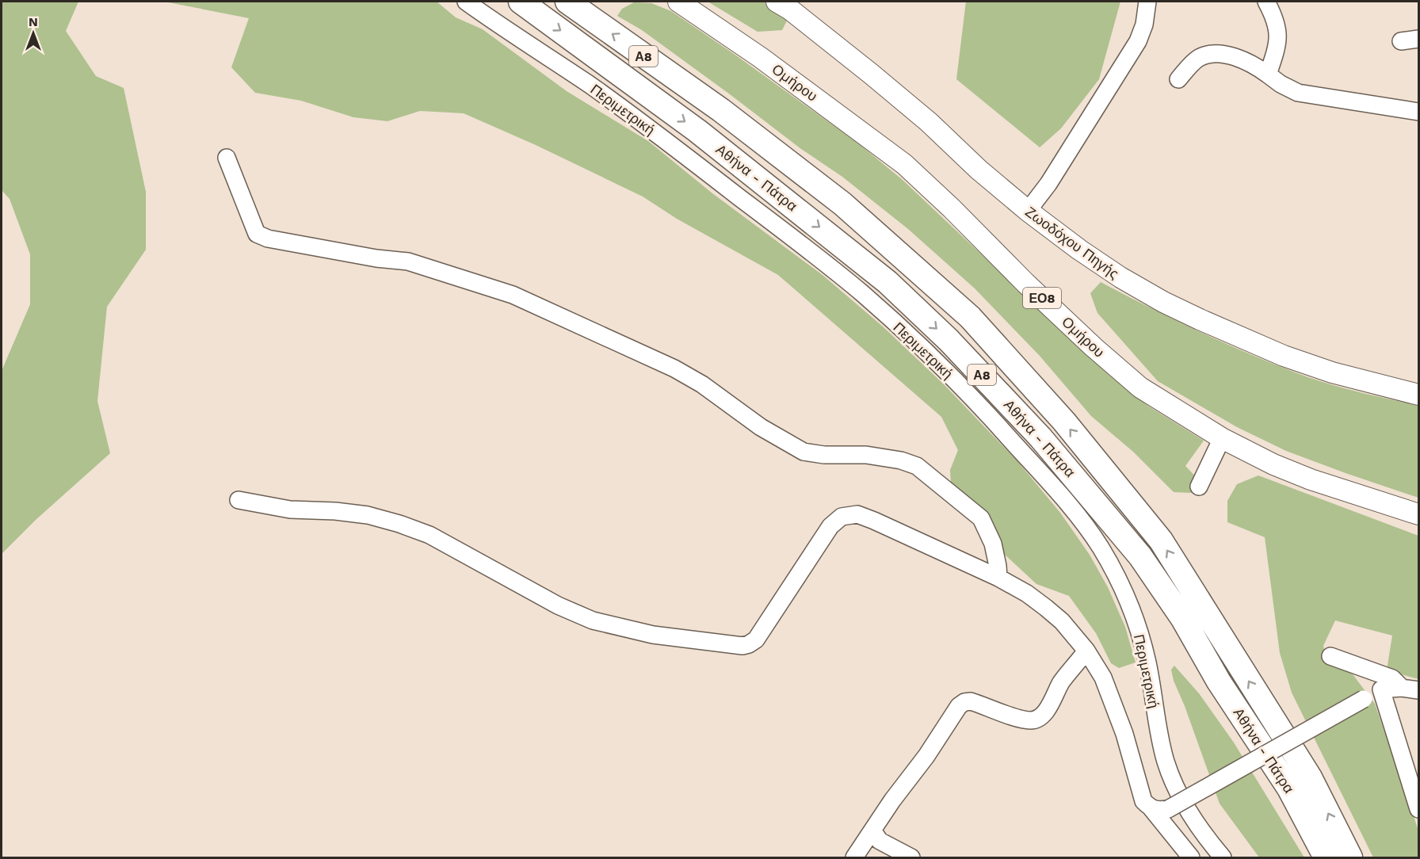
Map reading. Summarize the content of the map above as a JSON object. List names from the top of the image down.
{
  "streets": {
    "highway": ["Α8", "Αθήνα - Πάτρα"],
    "main road": ["Ομήρου", "Ζωοδόχου Πηγής", "ΕΟ8"],
    "street": ["Περιμετρική"]
  },
  "north": "top"
}
